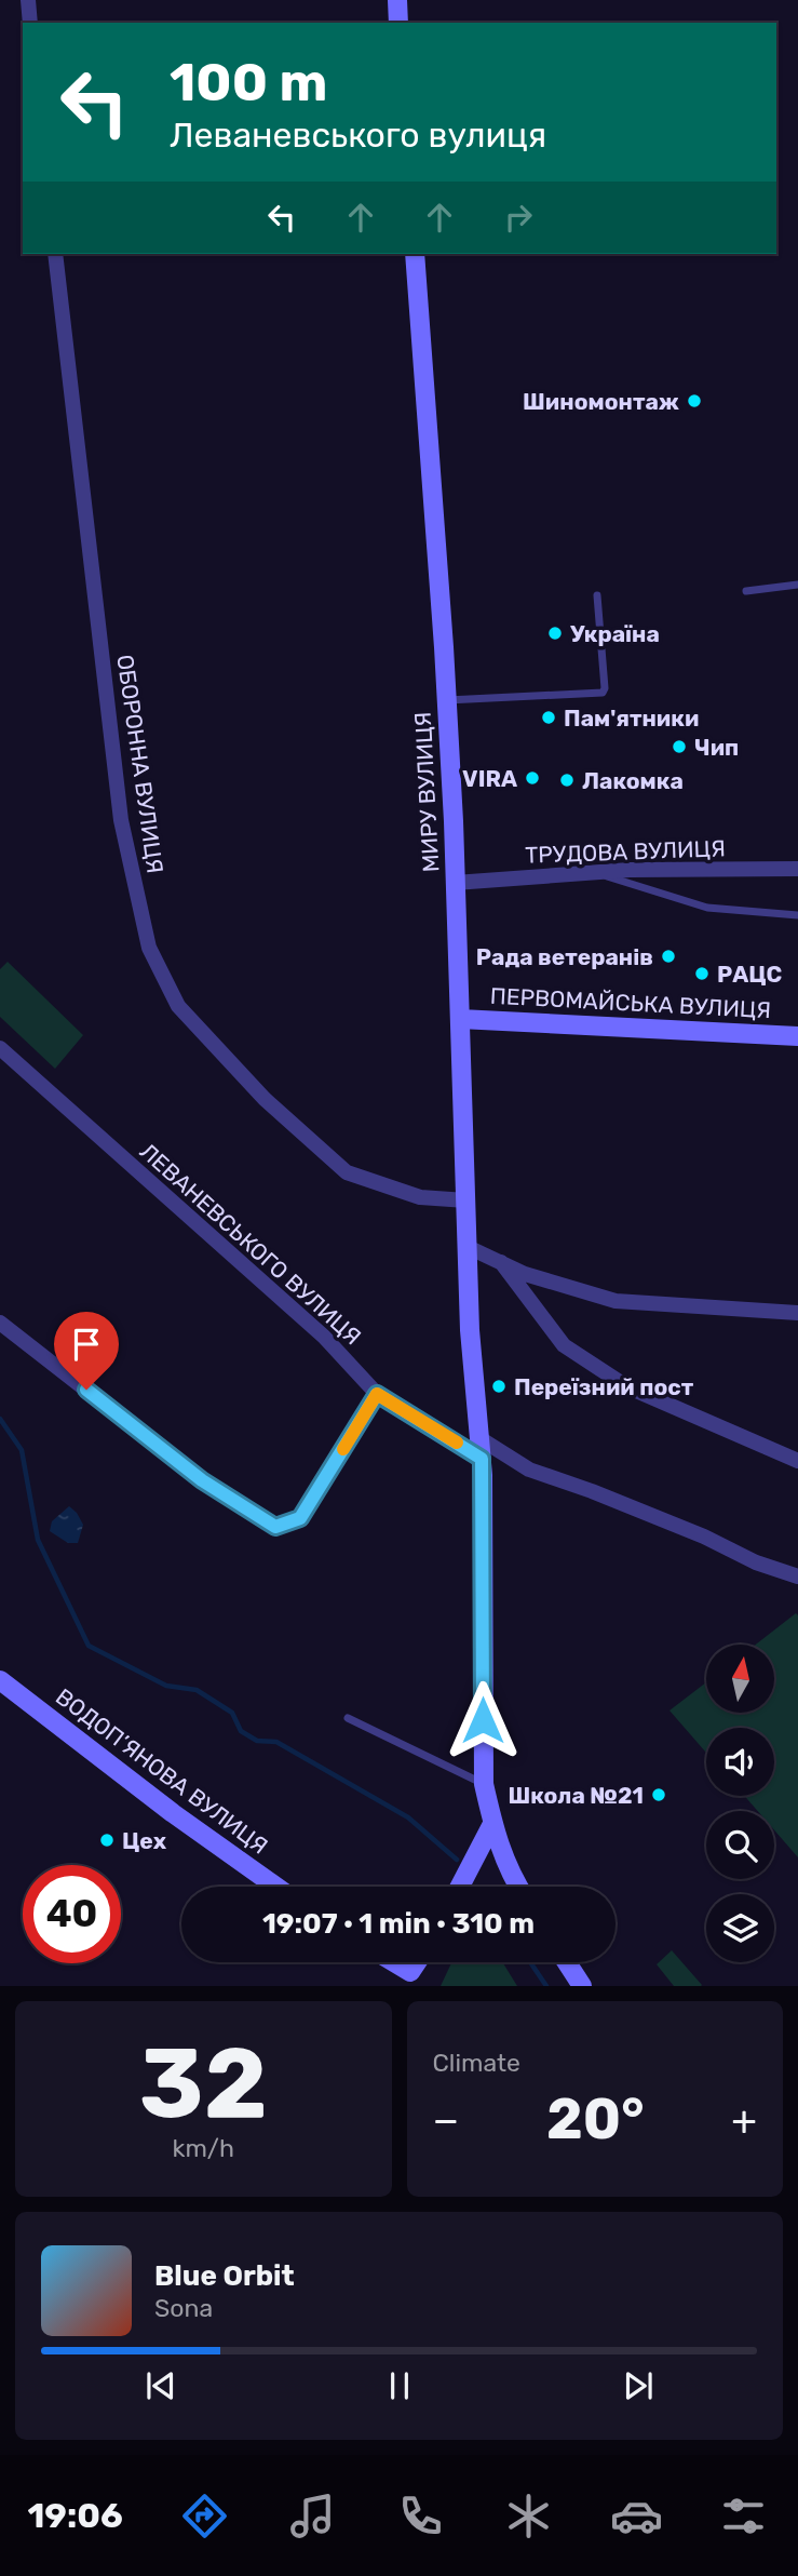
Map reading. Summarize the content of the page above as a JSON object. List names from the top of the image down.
{
  "streets": {
    "street": [
      "ОБОРОННА ВУЛИЦЯ",
      "МИРУ ВУЛИЦЯ",
      "ТРУДОВА ВУЛИЦЯ",
      "ПЕРВОМАЙСЬКА ВУЛИЦЯ",
      "ЛЕВАНЕВСЬКОГО ВУЛИЦЯ",
      "ВОДОП’ЯНОВА ВУЛИЦЯ"
    ]
  },
  "crossings": [
    ["ОБОРОННА ВУЛИЦЯ", "МИРУ ВУЛИЦЯ"],
    ["МИРУ ВУЛИЦЯ", "ТРУДОВА ВУЛИЦЯ"],
    ["МИРУ ВУЛИЦЯ", "ПЕРВОМАЙСЬКА ВУЛИЦЯ"],
    ["МИРУ ВУЛИЦЯ", "ЛЕВАНЕВСЬКОГО ВУЛИЦЯ"]
  ],
  "places": [
    "Шиномонтаж",
    "Україна",
    "Пам'ятники",
    "Чип",
    "VIRA",
    "Лакомка",
    "Рада ветеранів",
    "РАЦС",
    "Переїзний пост",
    "Школа №21",
    "Цех"
  ],
  "north": "top",
  "page": {
    "turn": ["100 m", "Леваневського вулиця"],
    "limit": "40",
    "trip": "19:07 · 1 min · 310 m",
    "tile": [
      ["32", "km/h"],
      "Climate"
    ],
    "heat": ["−", "20°", "+"],
    "song": ["Blue Orbit", "Sona"],
    "tabs": "19:06"
  }
}
